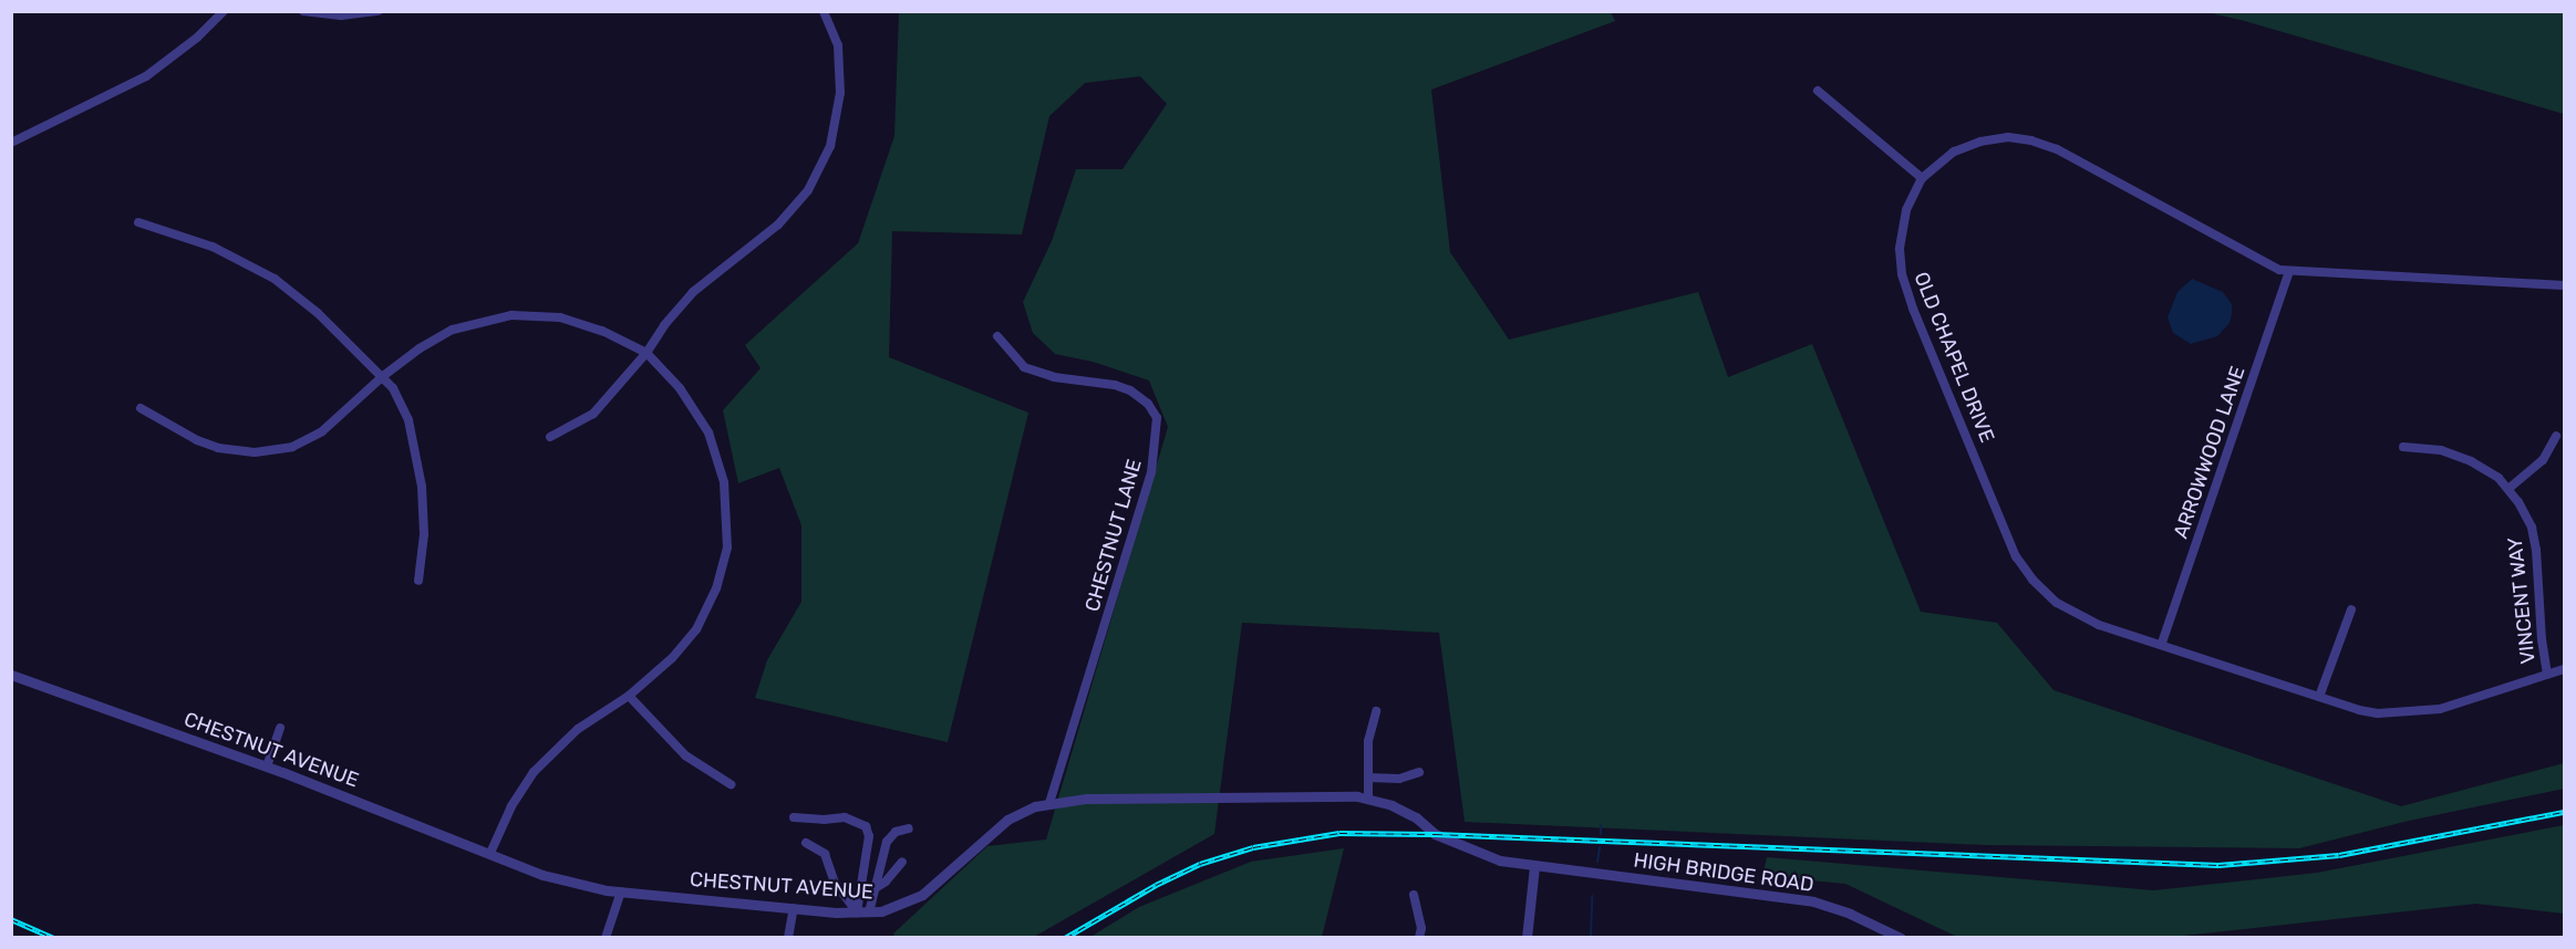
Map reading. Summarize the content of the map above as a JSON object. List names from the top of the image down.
{
  "streets": {
    "street": [
      "OLD CHAPEL DRIVE",
      "ARROWWOOD LANE",
      "CHESTNUT LANE",
      "VINCENT WAY",
      "CHESTNUT AVENUE",
      "HIGH BRIDGE ROAD"
    ]
  },
  "crossings": [
    ["OLD CHAPEL DRIVE", "ARROWWOOD LANE"],
    ["OLD CHAPEL DRIVE", "VINCENT WAY"],
    ["CHESTNUT LANE", "CHESTNUT AVENUE"],
    ["CHESTNUT AVENUE", "HIGH BRIDGE ROAD"]
  ]
}
